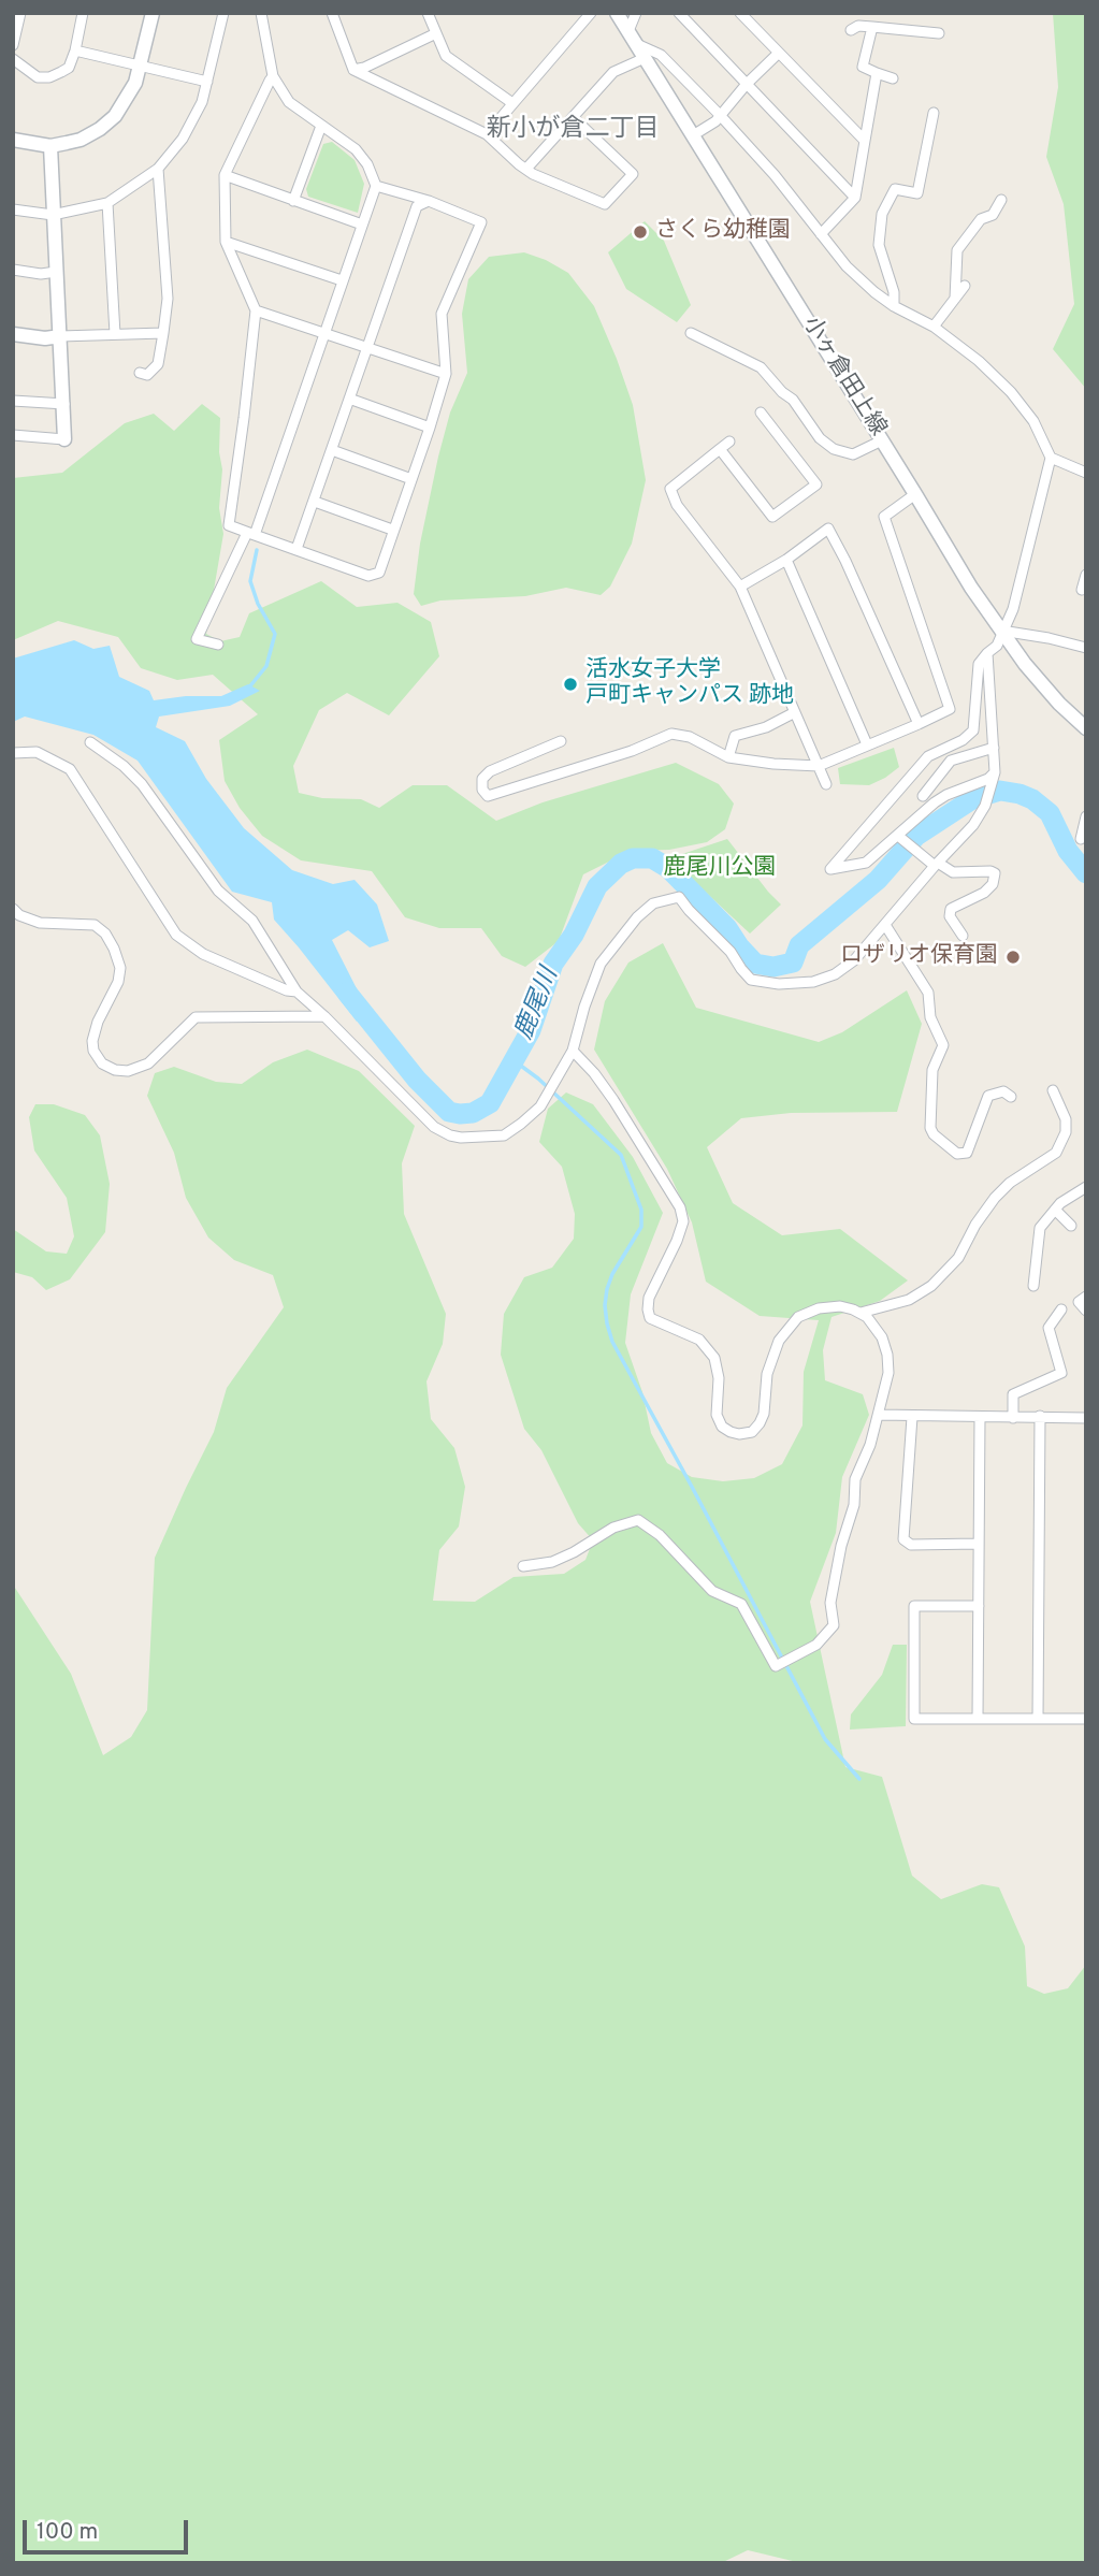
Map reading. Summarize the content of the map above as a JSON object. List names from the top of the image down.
{
  "streets": {
    "main road": ["小ヶ倉田上線"]
  },
  "districts": ["新小が倉二丁目"],
  "water": ["鹿尾川"],
  "parks": ["鹿尾川公園"],
  "places": ["さくら幼稚園", "活水女子大学 戸町キャンパス 跡地", "ロザリオ保育園"],
  "scale_bar": "100 m"
}
